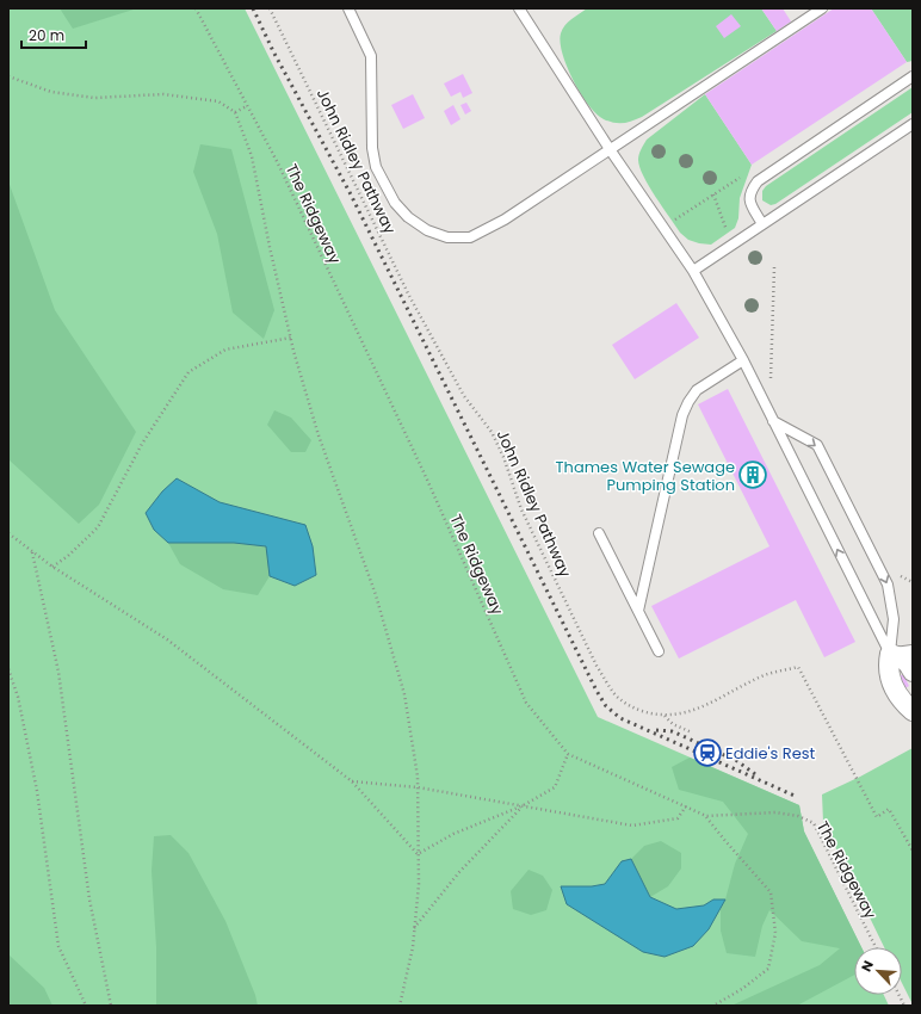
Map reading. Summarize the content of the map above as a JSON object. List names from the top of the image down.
{
  "streets": {
    "path": ["John Ridley Pathway", "The Ridgeway"]
  },
  "places": {
    "building": ["Thames Water Sewage Pumping Station"],
    "station": ["Eddie's Rest"]
  },
  "scale_bar": "20 m",
  "north": "top left"
}
